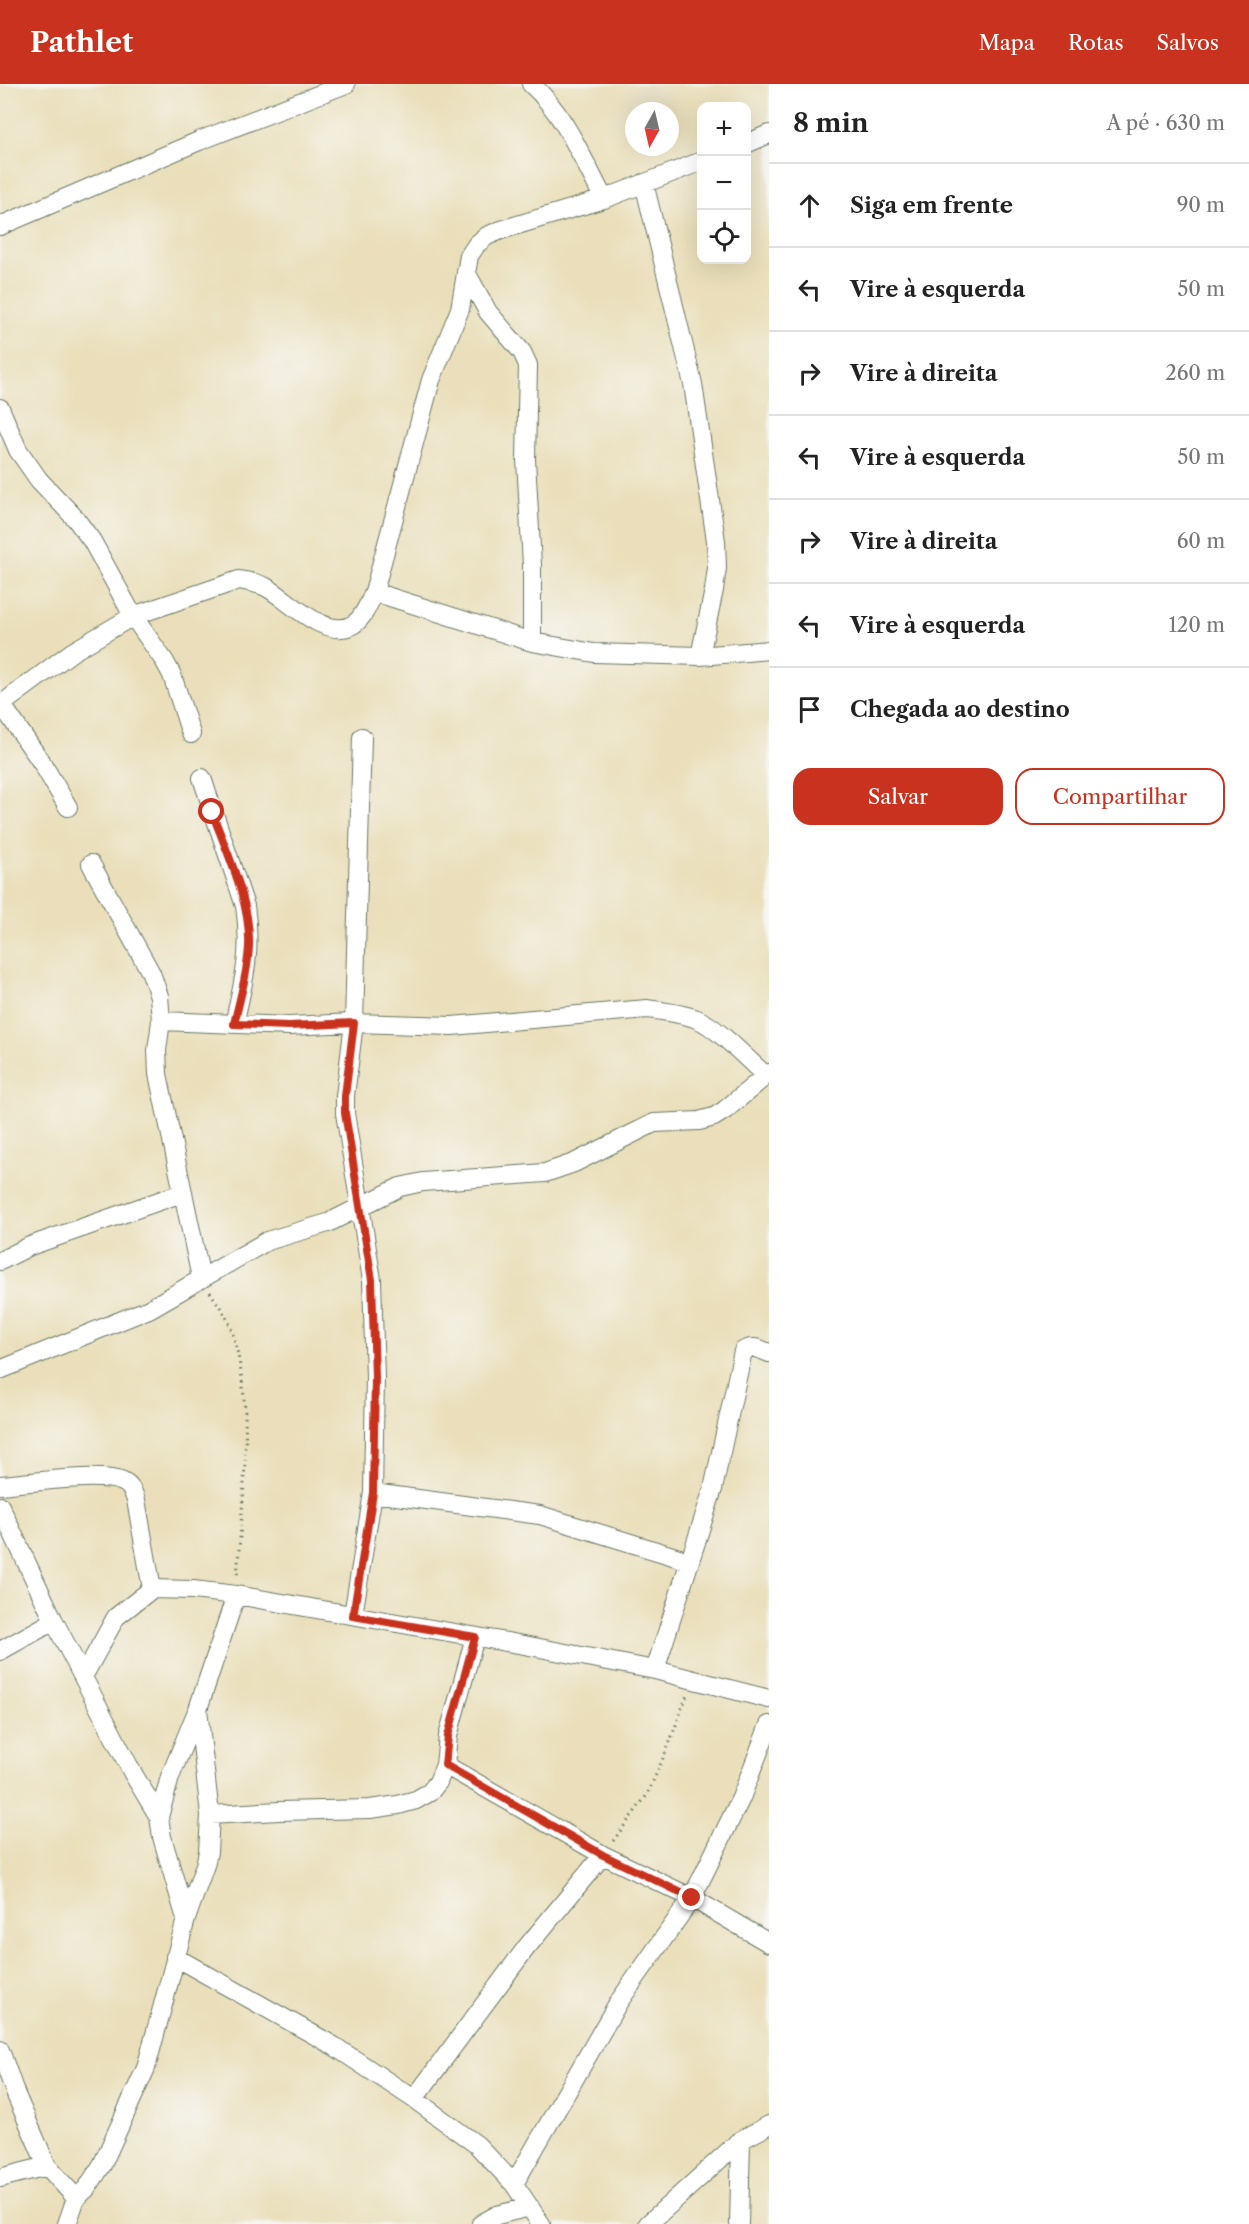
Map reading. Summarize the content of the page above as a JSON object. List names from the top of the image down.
{
  "north": "bottom",
  "page": {
    "header": "Pathlet",
    "nav": ["Mapa", "Rotas", "Salvos"],
    "heading": ["8 min", "A pé · 630 m"],
    "map_buttons": ["+", "−"],
    "list": [
      ["Siga em frente", "90 m"],
      ["Vire à esquerda", "50 m"],
      ["Vire à direita", "260 m"],
      ["Vire à esquerda", "50 m"],
      ["Vire à direita", "60 m"],
      ["Vire à esquerda", "120 m"],
      "Chegada ao destino"
    ],
    "buttons": ["Salvar", "Compartilhar"]
  }
}
